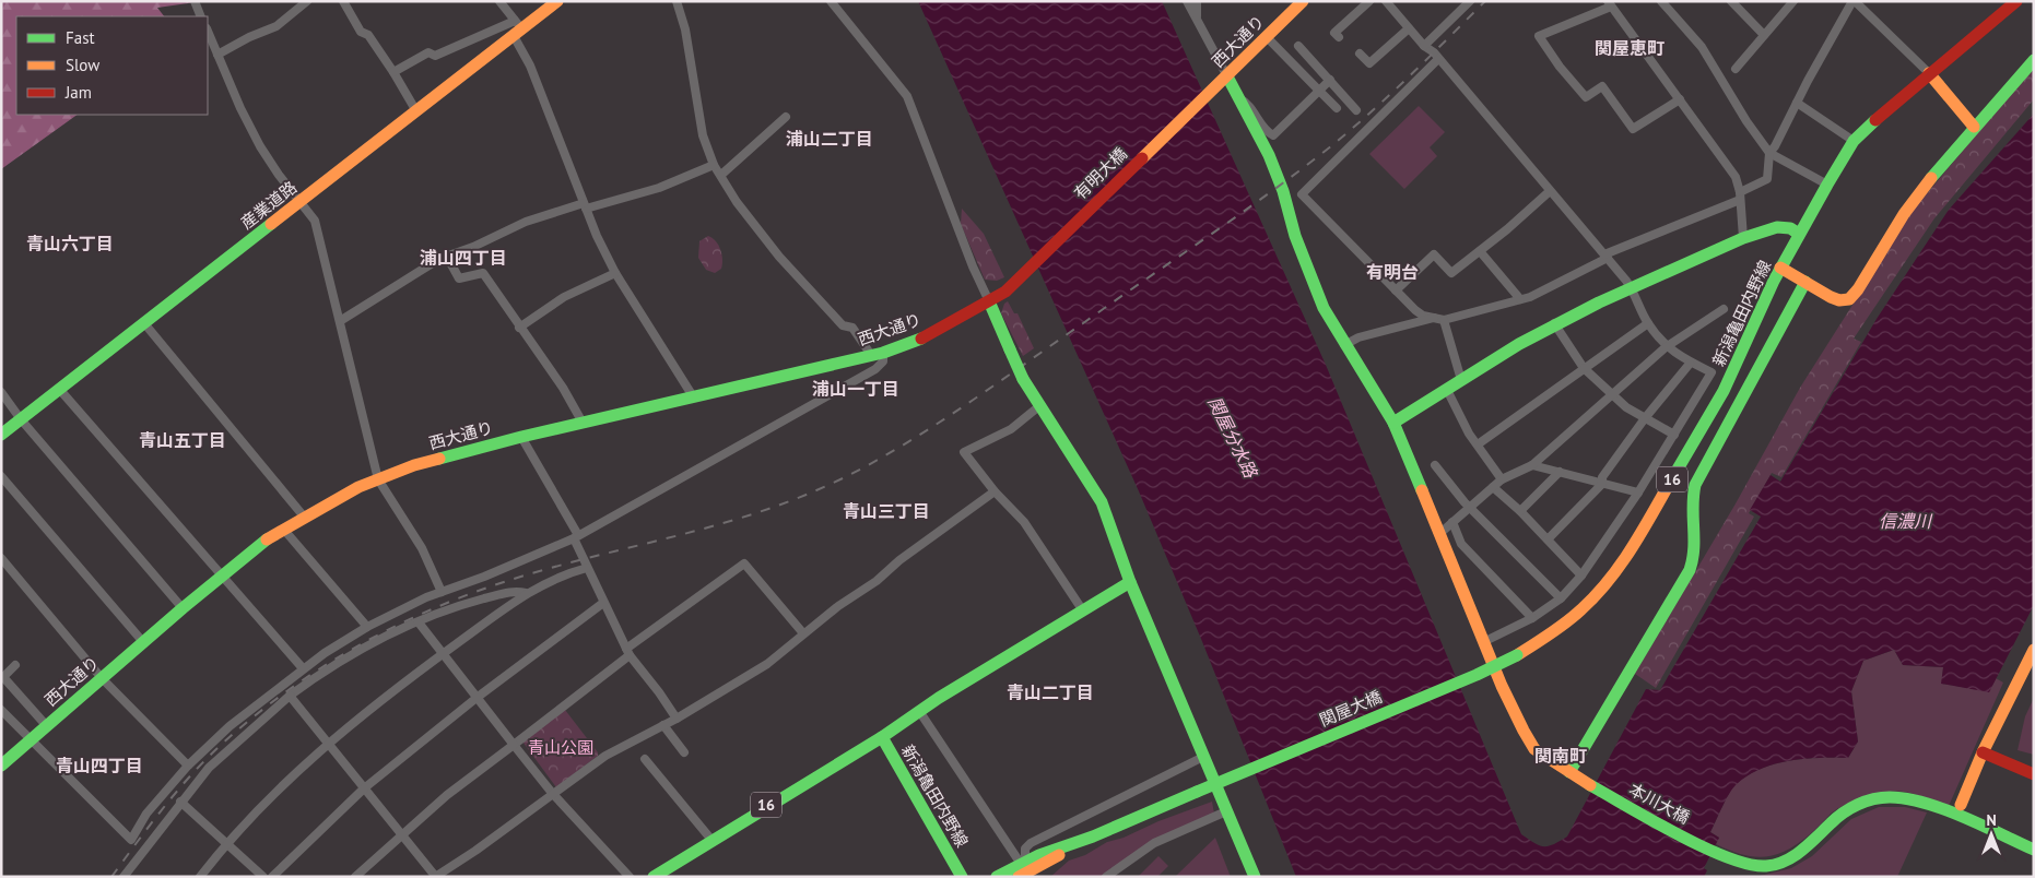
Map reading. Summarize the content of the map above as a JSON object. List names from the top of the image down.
{
  "streets": {
    "street": [
      "西大通り",
      "有明大橋",
      "産業道路",
      "新潟亀田内野線",
      "16",
      "関屋大橋",
      "本川大橋"
    ]
  },
  "crossings": [
    ["西大通り", "有明大橋"],
    ["西大通り", "本川大橋"],
    ["有明大橋", "本川大橋"],
    ["新潟亀田内野線", "関屋大橋"],
    ["16", "関屋大橋"]
  ],
  "districts": [
    "関屋恵町",
    "浦山二丁目",
    "青山六丁目",
    "浦山四丁目",
    "有明台",
    "浦山一丁目",
    "青山五丁目",
    "青山三丁目",
    "青山二丁目",
    "関南町",
    "青山四丁目"
  ],
  "water": ["関屋分水路", "信濃川"],
  "parks": ["青山公園"],
  "legend": ["Fast", "Slow", "Jam"],
  "north": "top"
}
